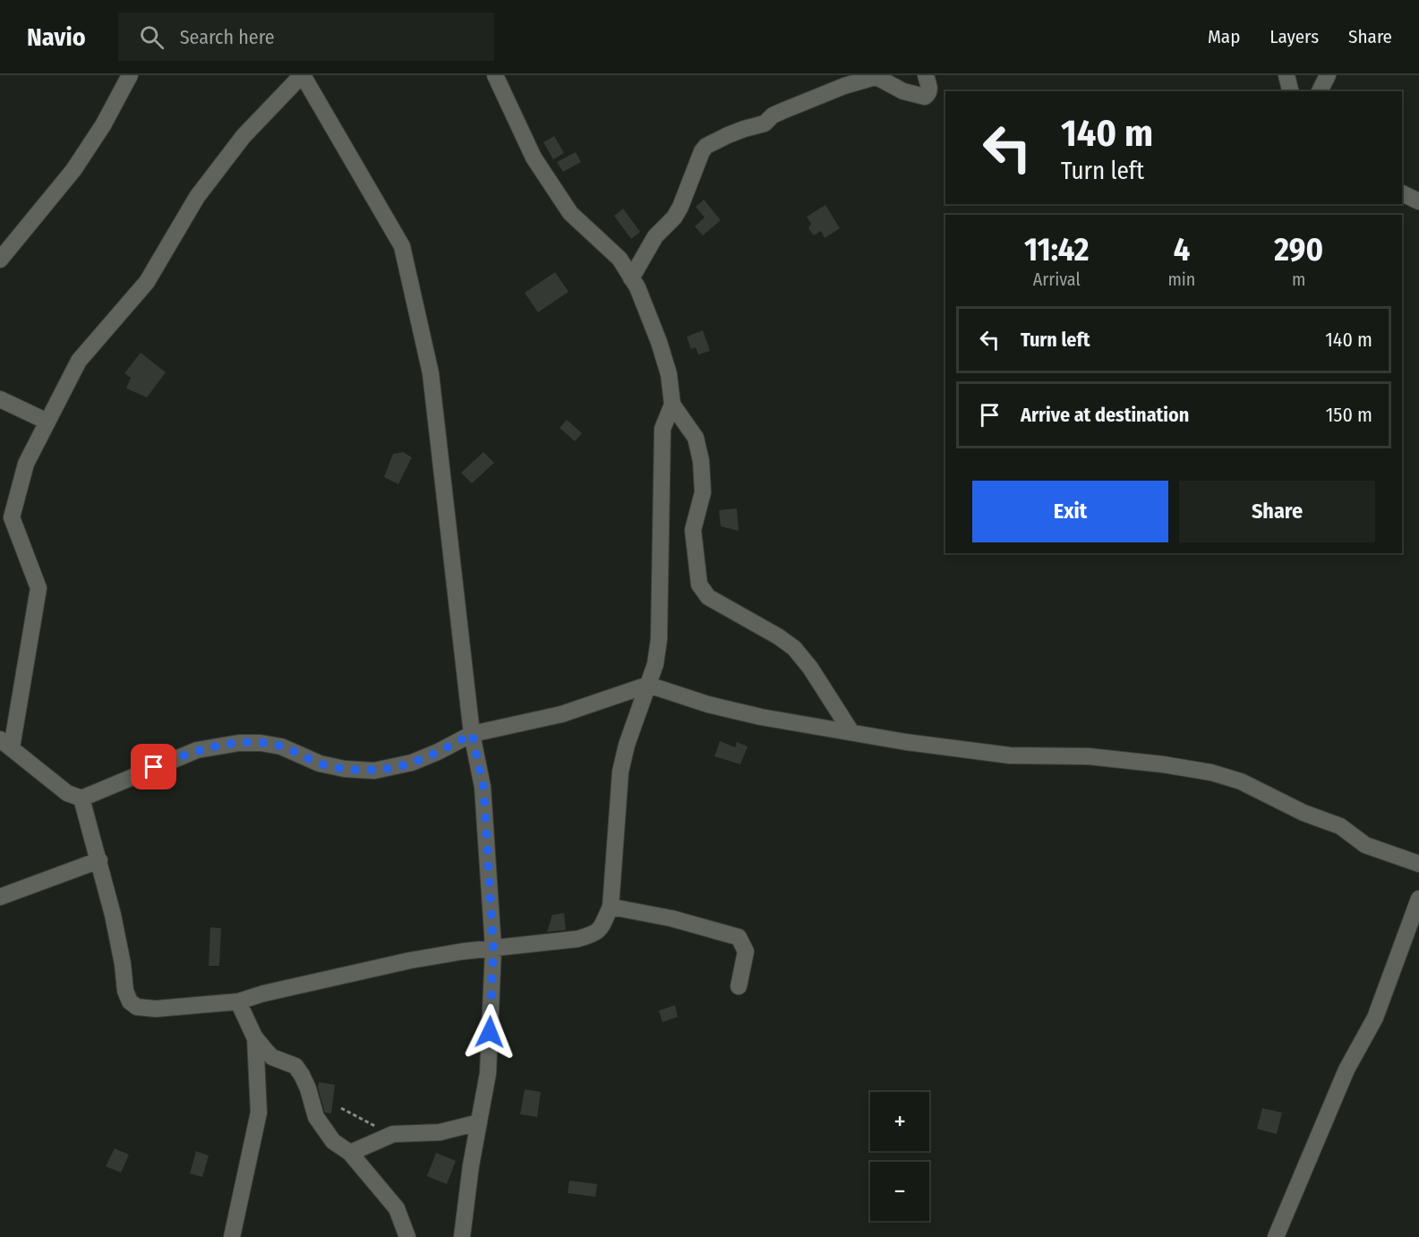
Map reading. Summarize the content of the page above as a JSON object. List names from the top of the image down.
{
  "page": {
    "header": "Navio",
    "search": "Search here",
    "nav": ["Map", "Layers", "Share"],
    "turn": ["140 m", "Turn left"],
    "eta": [
      "11:42",
      "Arrival",
      "4",
      "min",
      "290",
      "m"
    ],
    "list": [
      {
        "name": "Turn left",
        "value": "140 m"
      },
      {
        "name": "Arrive at destination",
        "value": "150 m"
      }
    ],
    "buttons": ["Exit", "Share"],
    "map_buttons": ["+", "−"]
  }
}
